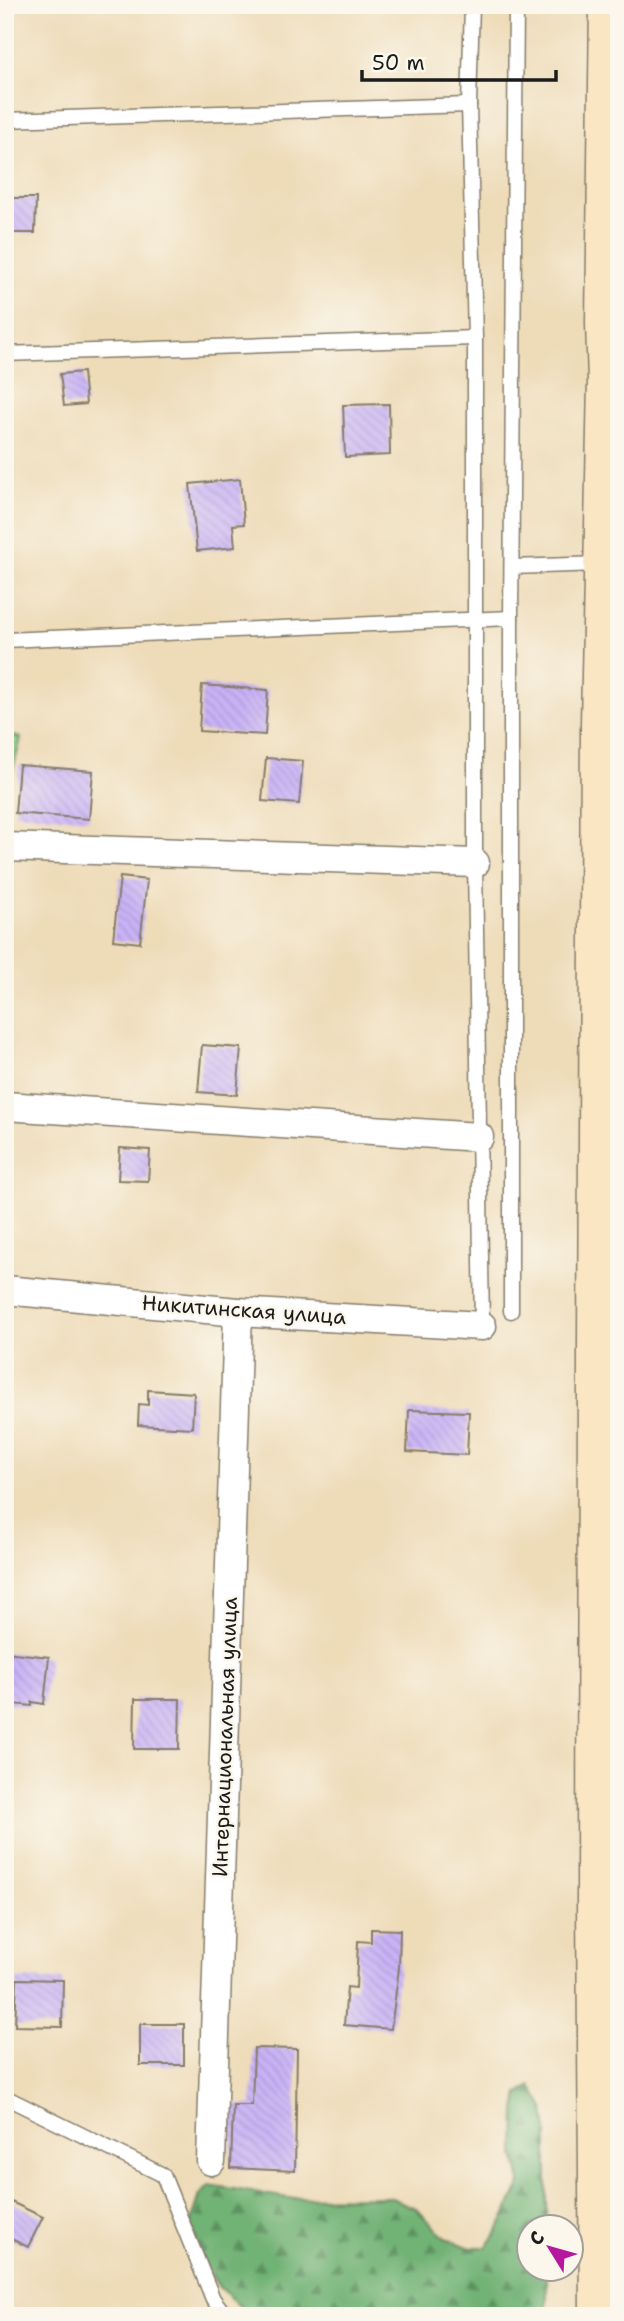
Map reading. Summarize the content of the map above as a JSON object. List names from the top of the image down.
{
  "streets": {
    "street": ["Никитинская улица", "Интернациональная улица"]
  },
  "crossings": [
    ["Никитинская улица", "Интернациональная улица"]
  ],
  "scale_bar": "50 m",
  "north": "top left"
}
